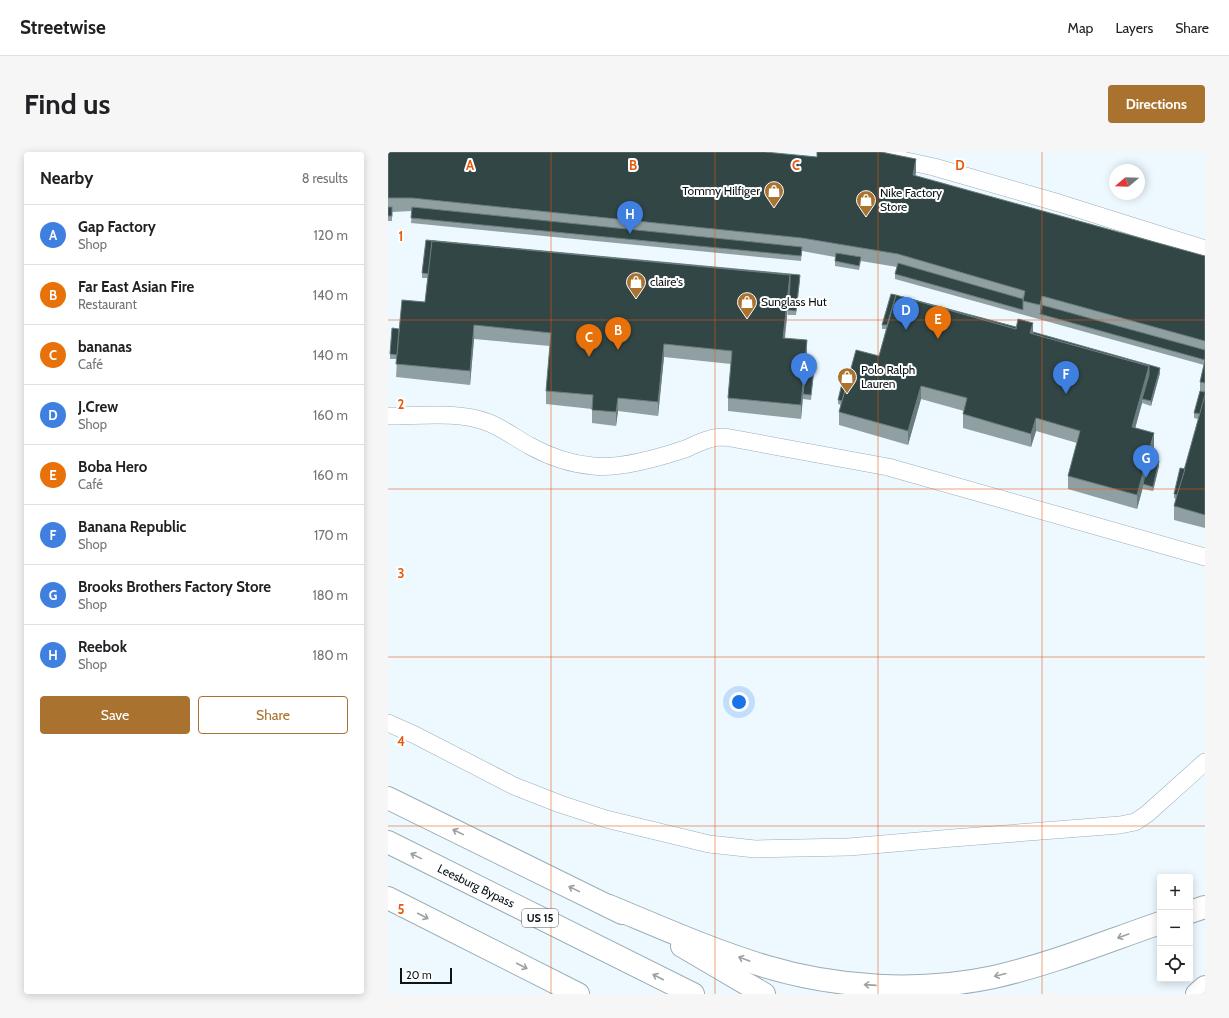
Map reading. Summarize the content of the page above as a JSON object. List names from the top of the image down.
{
  "streets": {
    "highway": ["Leesburg Bypass", "US 15"]
  },
  "places": {
    "shop": [
      "Tommy Hilfiger",
      "Nike Factory Store",
      "claire's",
      "Sunglass Hut",
      "Polo Ralph Lauren"
    ]
  },
  "scale_bar": "20 m",
  "north": "left",
  "page": {
    "header": "Streetwise",
    "nav": ["Map", "Layers", "Share"],
    "buttons": [
      "Directions",
      ["Save", "Share"]
    ],
    "title": "Find us",
    "heading": ["Nearby", "8 results"],
    "pins": [
      "H",
      "D",
      "E",
      "B",
      "C",
      "A",
      "F",
      "G"
    ],
    "list": [
      {
        "mark": "A",
        "name": "Gap Factory",
        "note": "Shop",
        "value": "120 m"
      },
      {
        "mark": "B",
        "name": "Far East Asian Fire",
        "note": "Restaurant",
        "value": "140 m"
      },
      {
        "mark": "C",
        "name": "bananas",
        "note": "Café",
        "value": "140 m"
      },
      {
        "mark": "D",
        "name": "J.Crew",
        "note": "Shop",
        "value": "160 m"
      },
      {
        "mark": "E",
        "name": "Boba Hero",
        "note": "Café",
        "value": "160 m"
      },
      {
        "mark": "F",
        "name": "Banana Republic",
        "note": "Shop",
        "value": "170 m"
      },
      {
        "mark": "G",
        "name": "Brooks Brothers Factory Store",
        "note": "Shop",
        "value": "180 m"
      },
      {
        "mark": "H",
        "name": "Reebok",
        "note": "Shop",
        "value": "180 m"
      }
    ],
    "map_buttons": ["+", "−"],
    "scale": "20 m"
  },
  "grid": {
    "columns": [
      "A",
      "B",
      "C",
      "D"
    ],
    "rows": [
      "1",
      "2",
      "3",
      "4",
      "5"
    ]
  }
}
